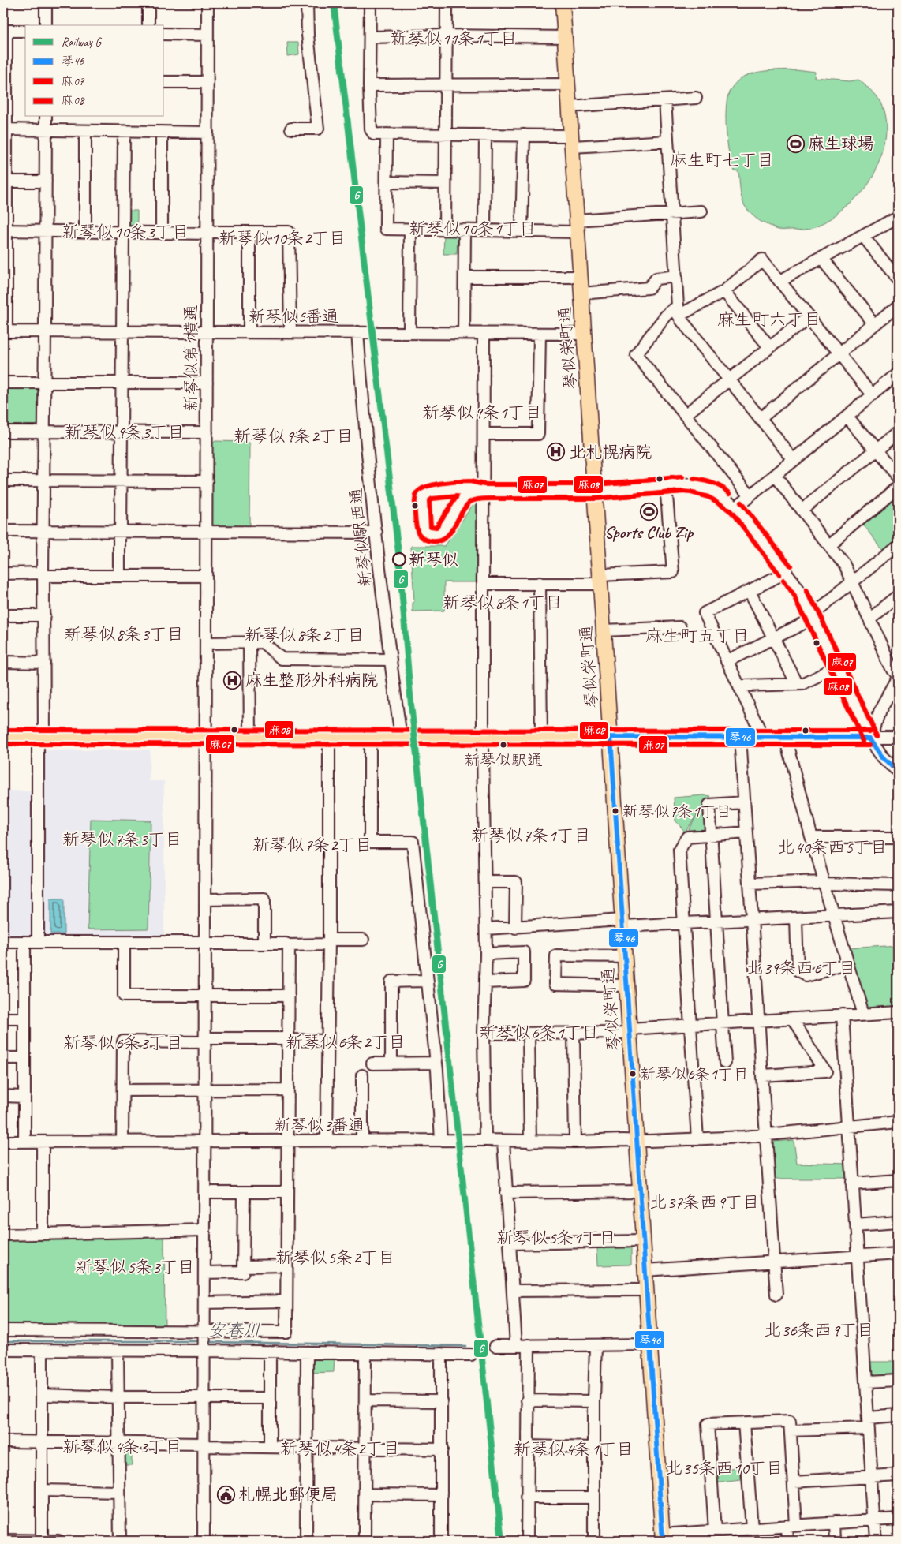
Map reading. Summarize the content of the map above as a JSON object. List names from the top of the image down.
{
  "streets": {
    "main road": ["琴似栄町通"],
    "street": [
      "新琴似5番通",
      "新琴似第1横通",
      "新琴似駅西通",
      "新琴似3番通"
    ]
  },
  "crossings": [
    ["新琴似5番通", "琴似栄町通"],
    ["新琴似5番通", "新琴似第1横通"],
    ["新琴似5番通", "新琴似駅西通"],
    ["琴似栄町通", "新琴似3番通"],
    ["新琴似第1横通", "新琴似3番通"]
  ],
  "districts": [
    "新琴似11条1丁目",
    "麻生町七丁目",
    "新琴似10条1丁目",
    "新琴似10条3丁目",
    "新琴似10条2丁目",
    "麻生町六丁目",
    "新琴似9条1丁目",
    "新琴似9条3丁目",
    "新琴似9条2丁目",
    "新琴似8条1丁目",
    "新琴似8条3丁目",
    "新琴似8条2丁目",
    "麻生町五丁目",
    "新琴似7条1丁目",
    "新琴似7条3丁目",
    "新琴似7条2丁目",
    "北40条西5丁目",
    "北39条西6丁目",
    "新琴似6条1丁目",
    "新琴似6条2丁目",
    "新琴似6条3丁目",
    "北37条西9丁目",
    "新琴似5条1丁目",
    "新琴似5条2丁目",
    "新琴似5条3丁目",
    "北36条西9丁目",
    "新琴似4条3丁目",
    "新琴似4条2丁目",
    "新琴似4条1丁目",
    "北35条西10丁目"
  ],
  "water": ["安春川"],
  "places": {
    "sports": ["麻生球場", "Sports Club Zip"],
    "hospital": ["北札幌病院", "麻生整形外科病院"],
    "other": [
      "新琴似",
      "新琴似駅通",
      "新琴似7条1丁目",
      "新琴似6条1丁目"
    ],
    "public building": ["札幌北郵便局"]
  },
  "lines": [
    "rail line G",
    "transit line 麻07",
    "transit line 麻08",
    "transit line 琴46"
  ],
  "legend": [
    "Railway G",
    "琴46",
    "麻07",
    "麻08"
  ]
}
